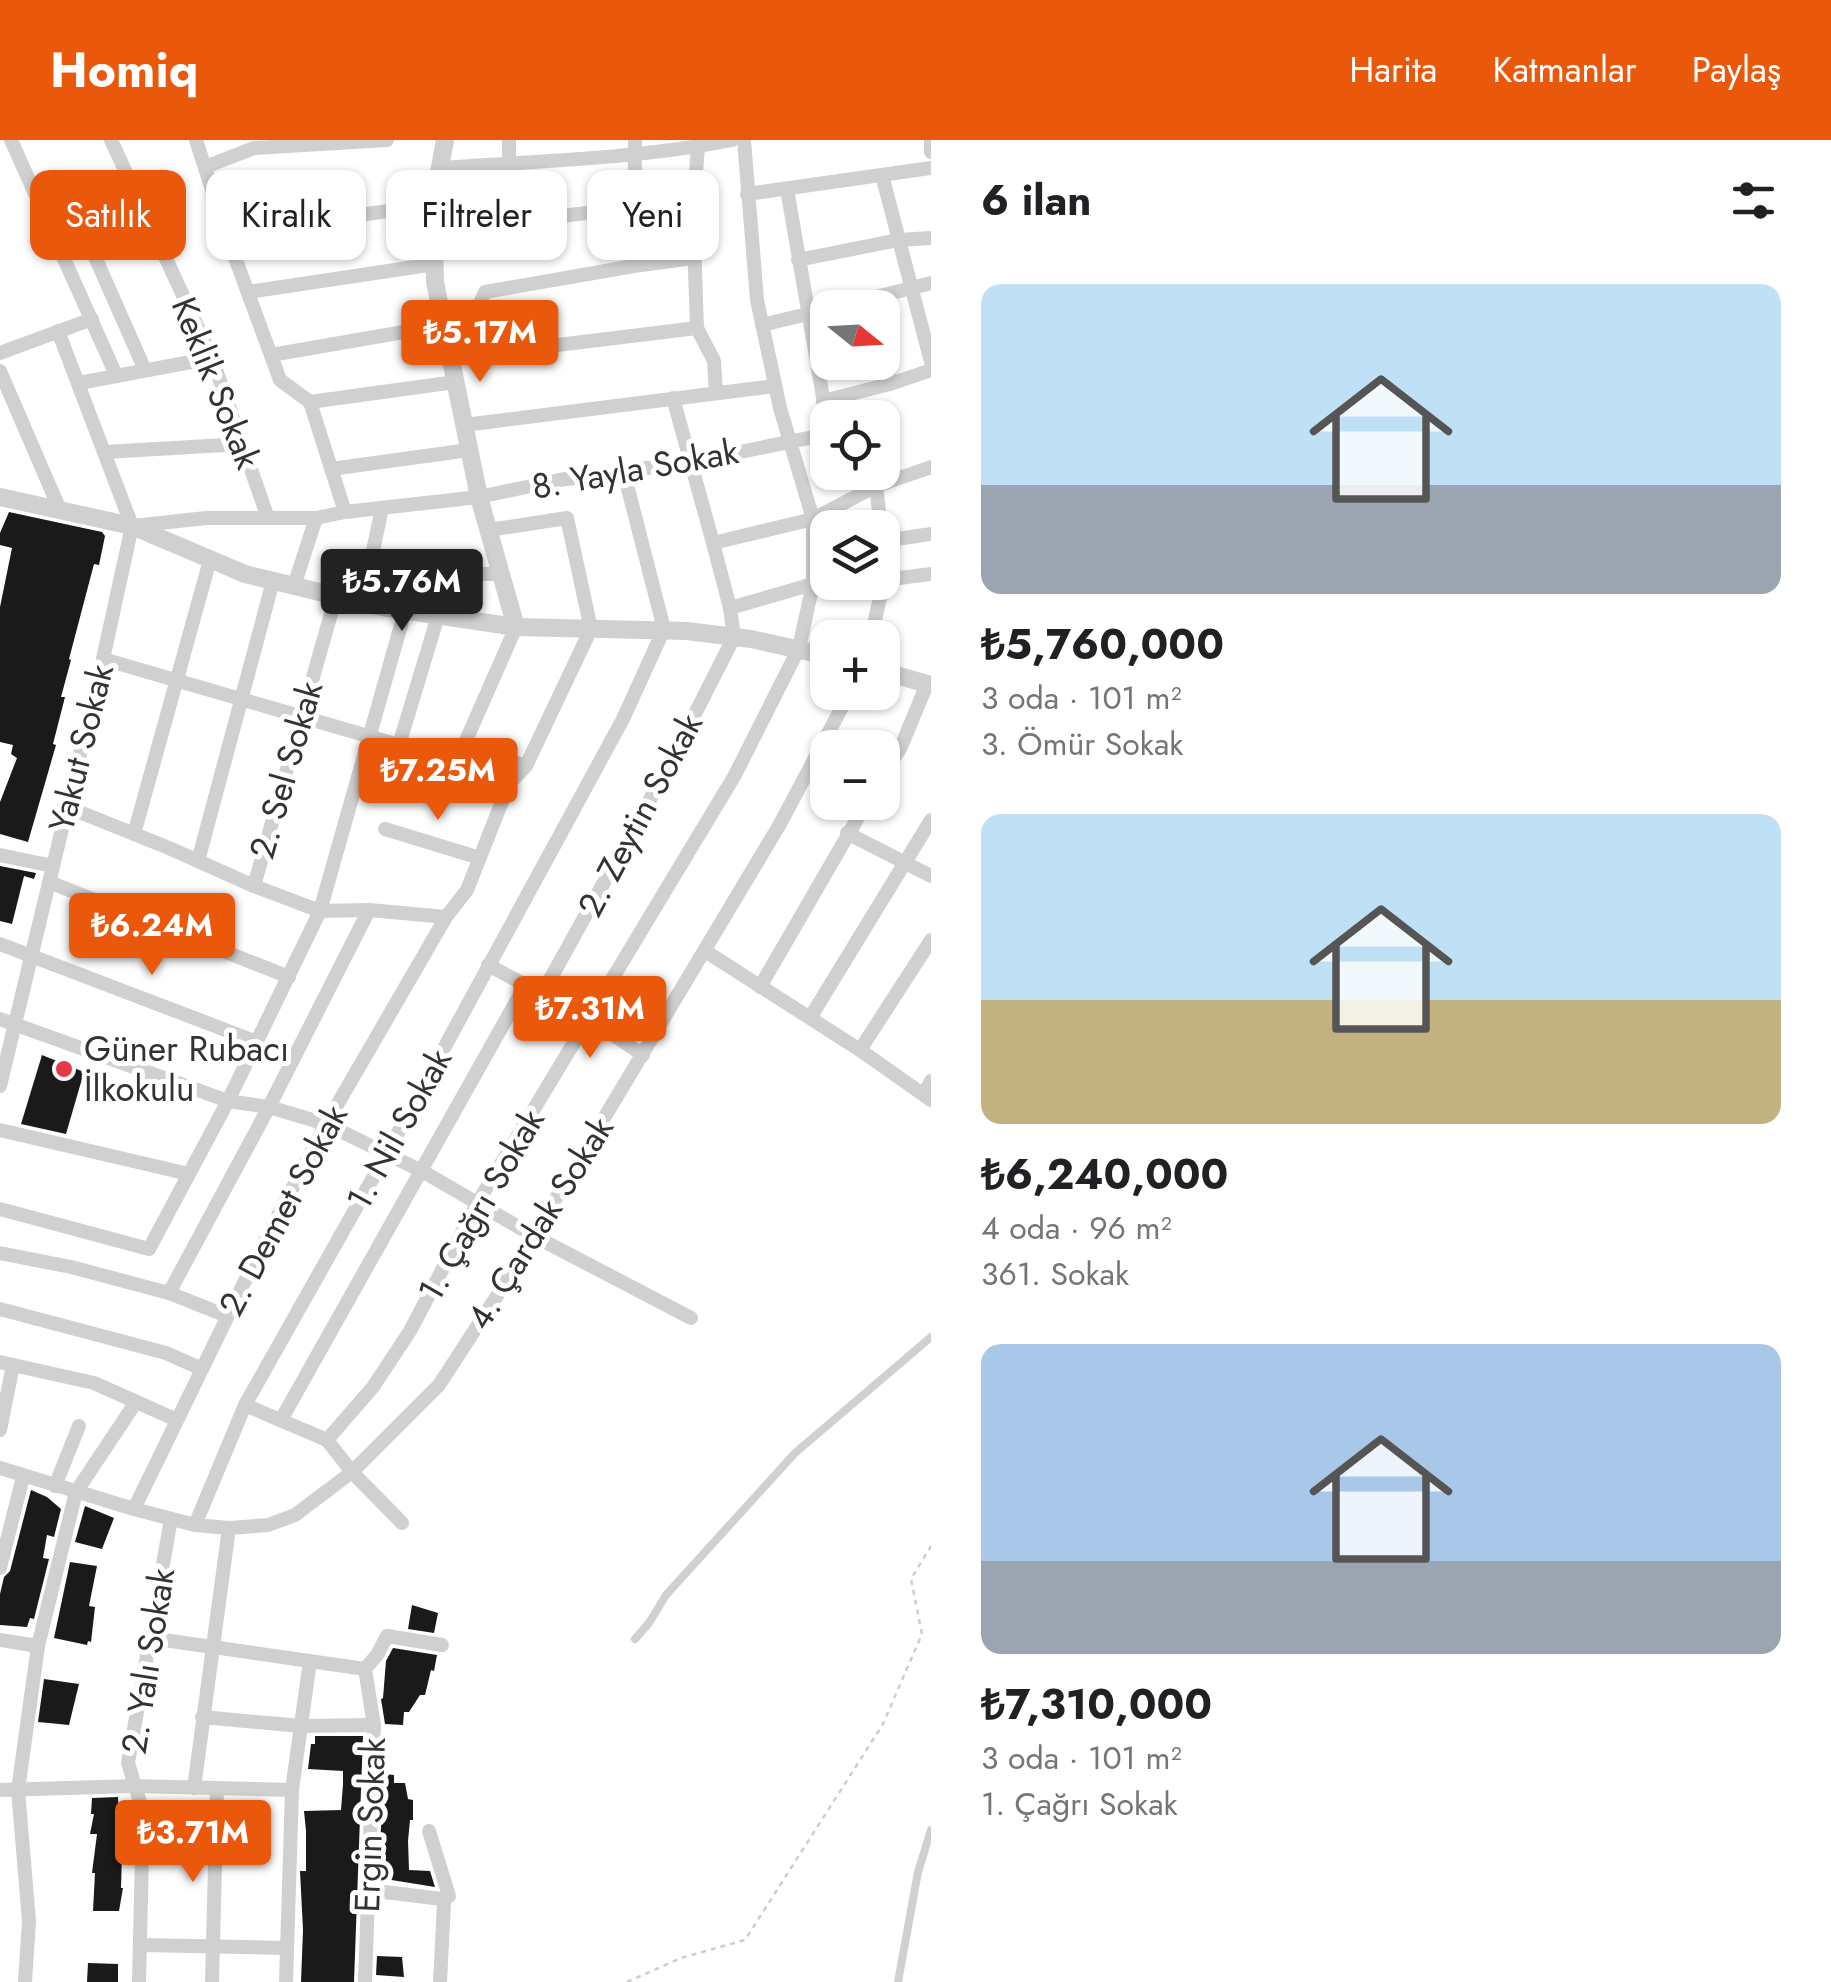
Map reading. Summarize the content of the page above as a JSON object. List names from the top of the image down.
{
  "streets": {
    "street": [
      "Keklik Sokak",
      "8. Yayla Sokak",
      "Yakut Sokak",
      "2. Sel Sokak",
      "2. Zeytin Sokak",
      "1. Nil Sokak",
      "1. Çağrı Sokak",
      "2. Demet Sokak",
      "4. Çardak Sokak",
      "2. Yalı Sokak",
      "Ergin Sokak"
    ]
  },
  "crossings": [
    ["Keklik Sokak", "8. Yayla Sokak"],
    ["8. Yayla Sokak", "Yakut Sokak"],
    ["8. Yayla Sokak", "1. Çağrı Sokak"],
    ["1. Nil Sokak", "4. Çardak Sokak"],
    ["2. Demet Sokak", "4. Çardak Sokak"],
    ["4. Çardak Sokak", "2. Yalı Sokak"]
  ],
  "places": ["Güner Rubacı İlkokulu"],
  "north": "right",
  "page": {
    "header": "Homiq",
    "nav": ["Harita", "Katmanlar", "Paylaş"],
    "heading": "6 ilan",
    "chip": [
      "Satılık",
      "Kiralık",
      "Filtreler",
      "Yeni"
    ],
    "list": [
      {
        "name": "₺5,760,000",
        "note": "3 oda · 101 m² · 3. Ömür Sokak"
      },
      {
        "name": "₺6,240,000",
        "note": "4 oda · 96 m² · 361. Sokak"
      },
      {
        "name": "₺7,310,000",
        "note": "3 oda · 101 m² · 1. Çağrı Sokak"
      }
    ],
    "map_buttons": ["+", "−"],
    "price": [
      "₺5.17M",
      "₺5.76M",
      "₺7.25M",
      "₺6.24M",
      "₺7.31M",
      "₺3.71M"
    ]
  }
}
